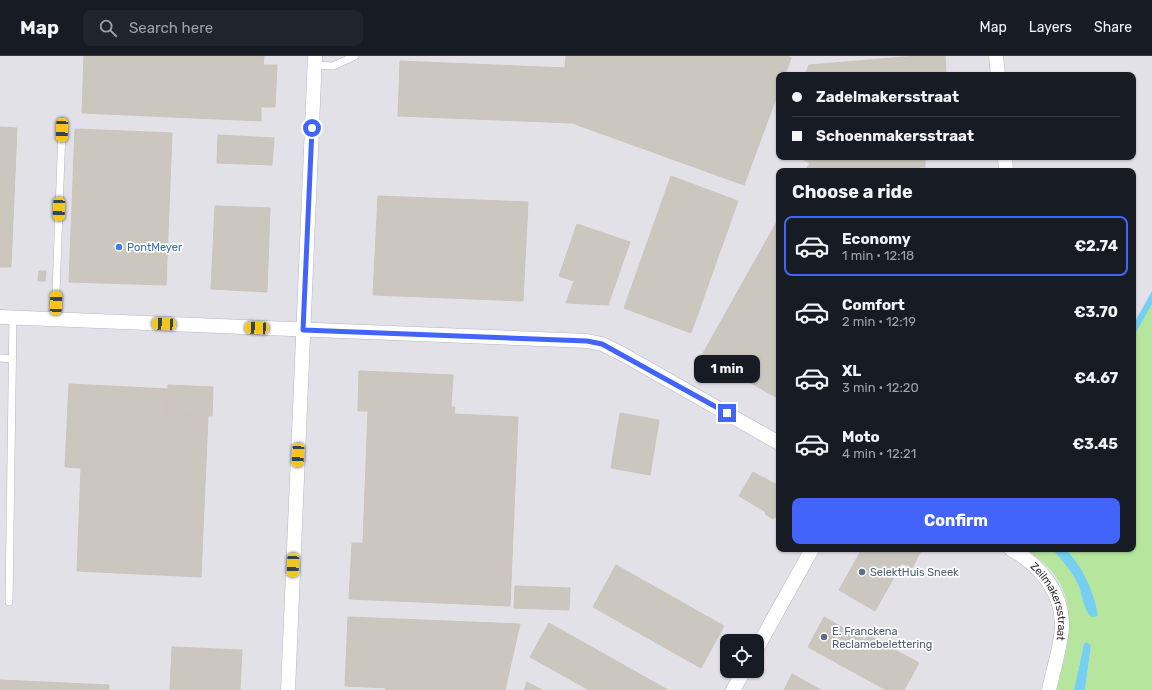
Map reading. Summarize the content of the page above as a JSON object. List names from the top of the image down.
{
  "streets": {
    "street": ["Zeilmakersstraat"]
  },
  "places": ["PontMeyer", "SelektHuis Sneek", "E. Franckena Reclamebelettering"],
  "page": {
    "header": "Map",
    "search": "Search here",
    "nav": ["Map", "Layers", "Share"],
    "banner": ["Zadelmakersstraat", "Schoenmakersstraat"],
    "heading": "Choose a ride",
    "list": [
      {
        "name": "Economy",
        "note": "1 min · 12:18",
        "value": "€2.74"
      },
      {
        "name": "Comfort",
        "note": "2 min · 12:19",
        "value": "€3.70"
      },
      {
        "name": "XL",
        "note": "3 min · 12:20",
        "value": "€4.67"
      },
      {
        "name": "Moto",
        "note": "4 min · 12:21",
        "value": "€3.45"
      }
    ],
    "bubble": "1 min",
    "buttons": "Confirm"
  }
}
